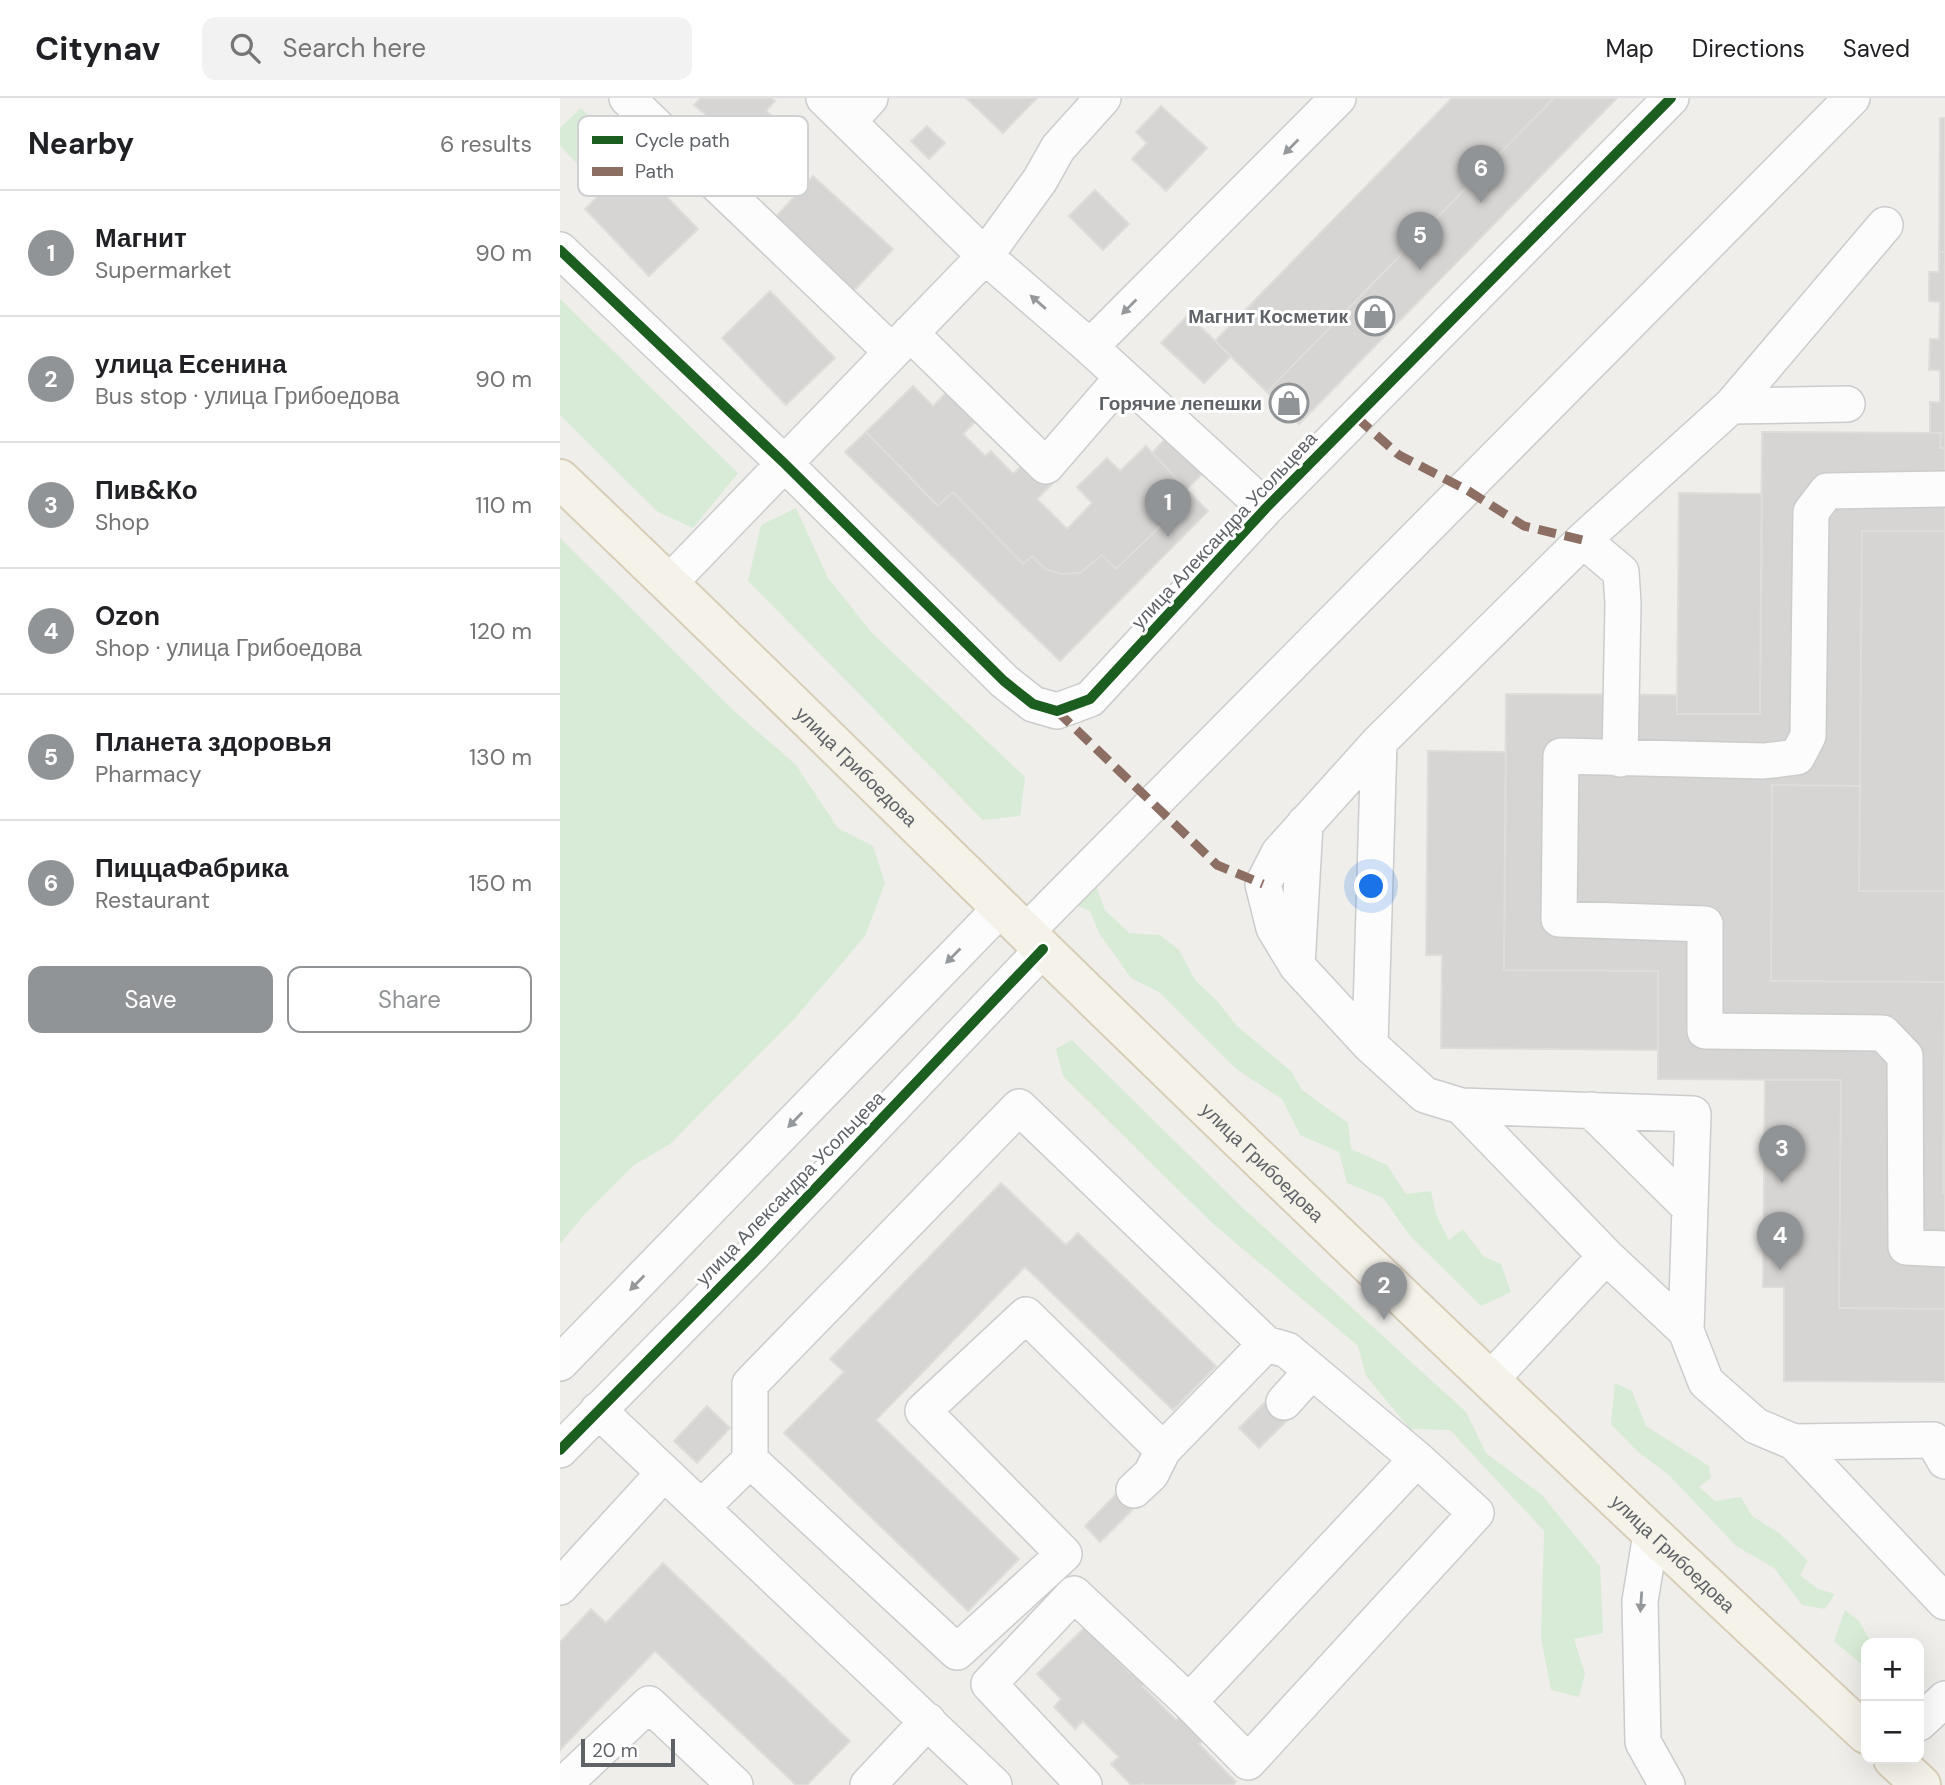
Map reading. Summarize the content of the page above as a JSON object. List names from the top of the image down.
{
  "streets": {
    "main road": ["улица Грибоедова"],
    "street": ["улица Александра Усольцева"]
  },
  "crossings": [
    ["улица Александра Усольцева", "улица Грибоедова"]
  ],
  "places": {
    "shop": ["Магнит Косметик", "Горячие лепешки"]
  },
  "legend": ["Cycle path", "Path"],
  "scale_bar": "20 m",
  "page": {
    "header": "Citynav",
    "search": "Search here",
    "nav": ["Map", "Directions", "Saved"],
    "heading": ["Nearby", "6 results"],
    "pins": [
      "6",
      "5",
      "1",
      "3",
      "4",
      "2"
    ],
    "list": [
      {
        "mark": "1",
        "name": "Магнит",
        "note": "Supermarket",
        "value": "90 m"
      },
      {
        "mark": "2",
        "name": "улица Есенина",
        "note": "Bus stop · улица Грибоедова",
        "value": "90 m"
      },
      {
        "mark": "3",
        "name": "Пив&Ко",
        "note": "Shop",
        "value": "110 m"
      },
      {
        "mark": "4",
        "name": "Ozon",
        "note": "Shop · улица Грибоедова",
        "value": "120 m"
      },
      {
        "mark": "5",
        "name": "Планета здоровья",
        "note": "Pharmacy",
        "value": "130 m"
      },
      {
        "mark": "6",
        "name": "ПиццаФабрика",
        "note": "Restaurant",
        "value": "150 m"
      }
    ],
    "buttons": ["Save", "Share"],
    "map_buttons": ["+", "−"],
    "scale": "20 m"
  }
}
